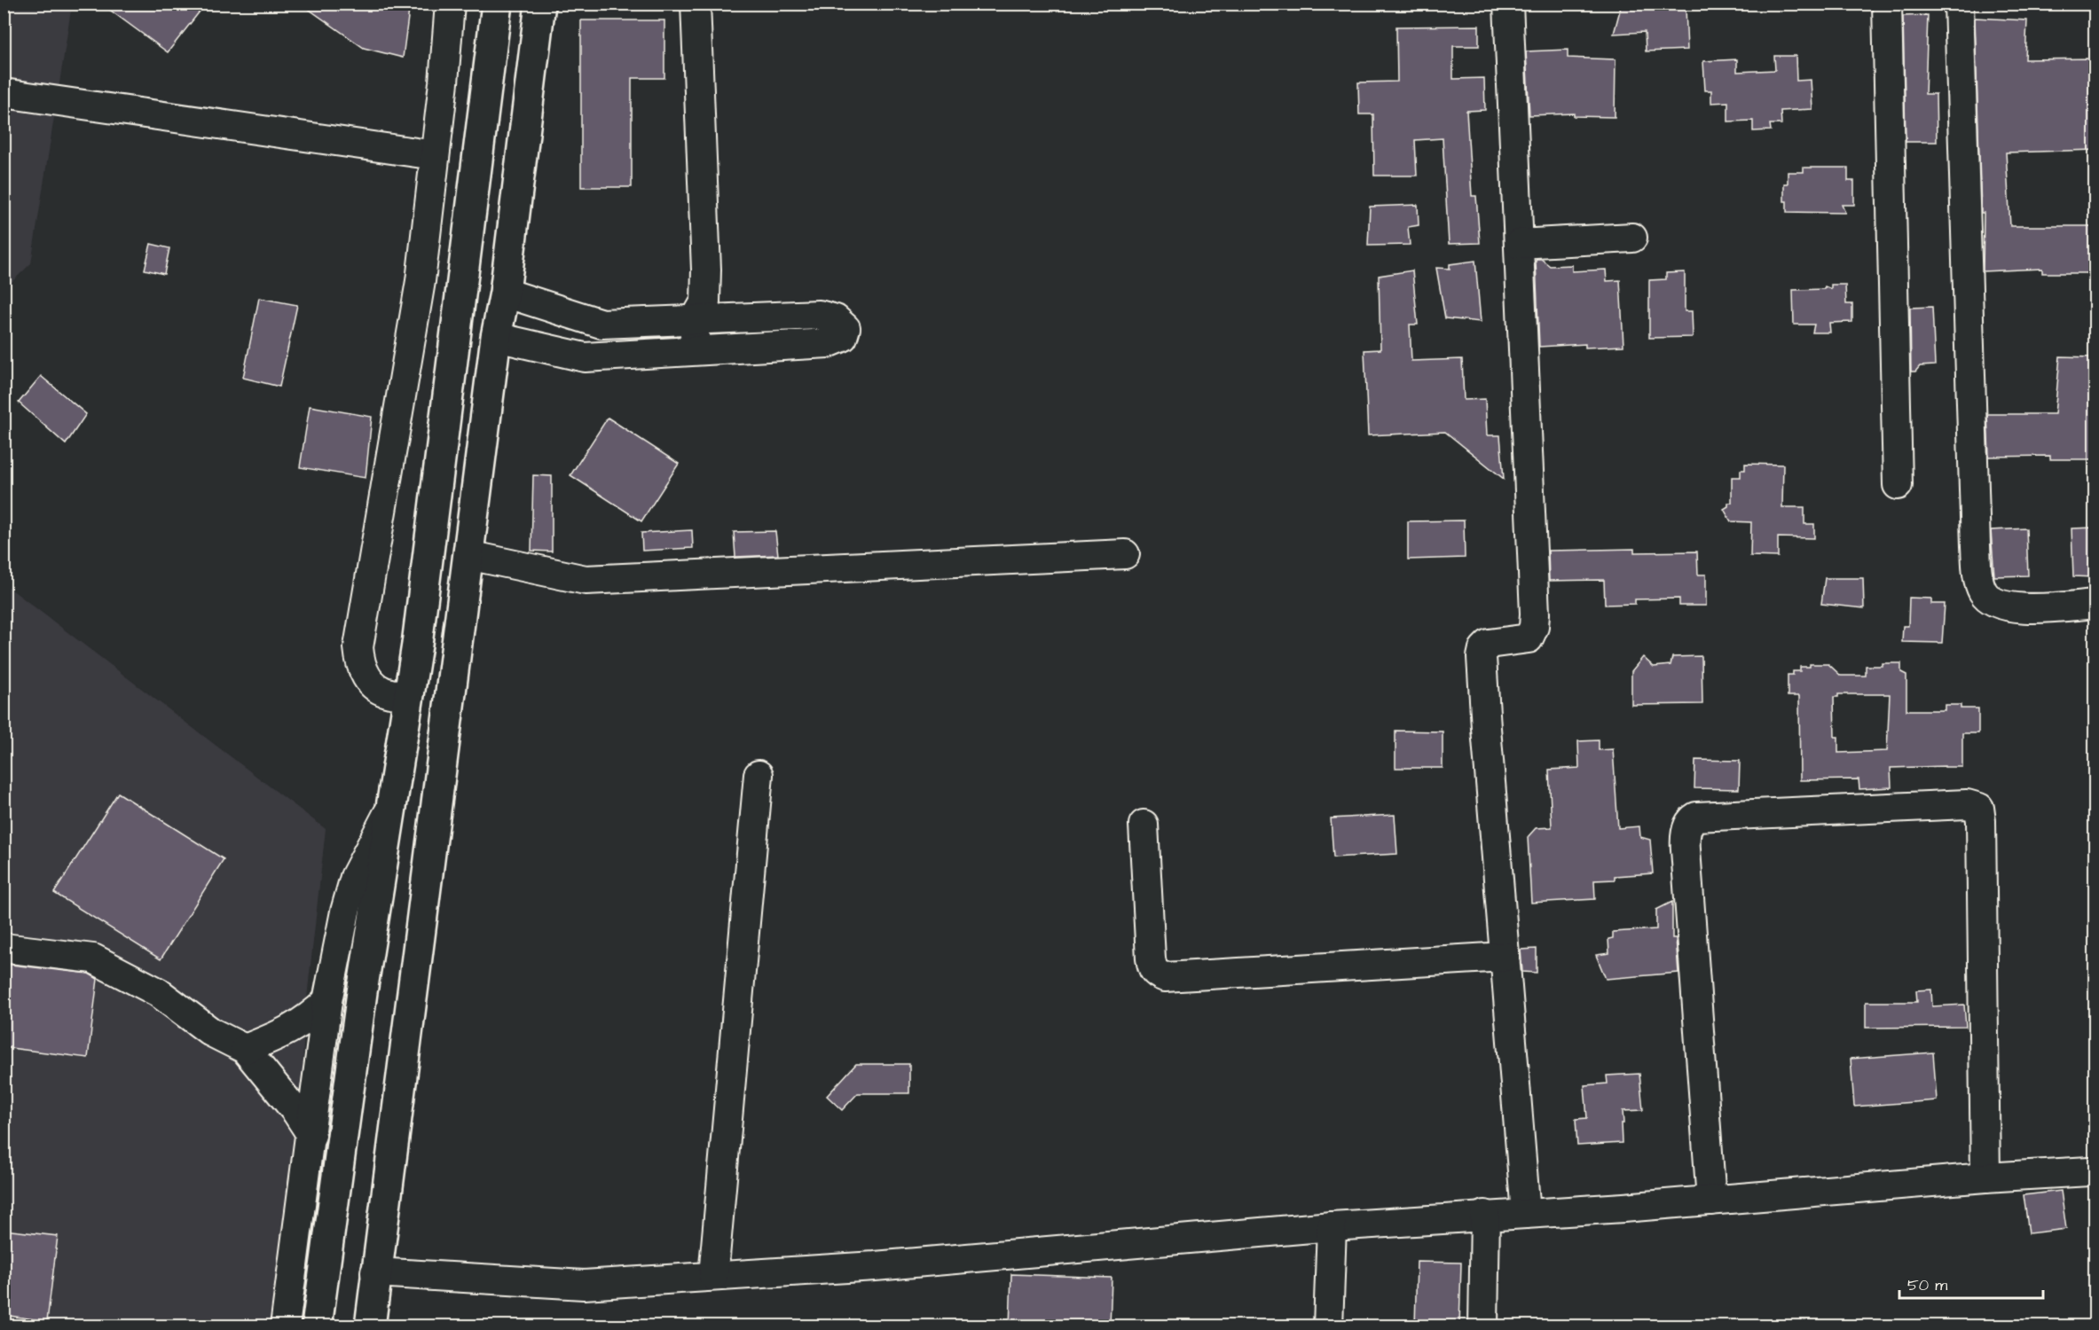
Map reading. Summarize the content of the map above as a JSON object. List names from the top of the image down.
{
  "scale_bar": "50 m"
}
